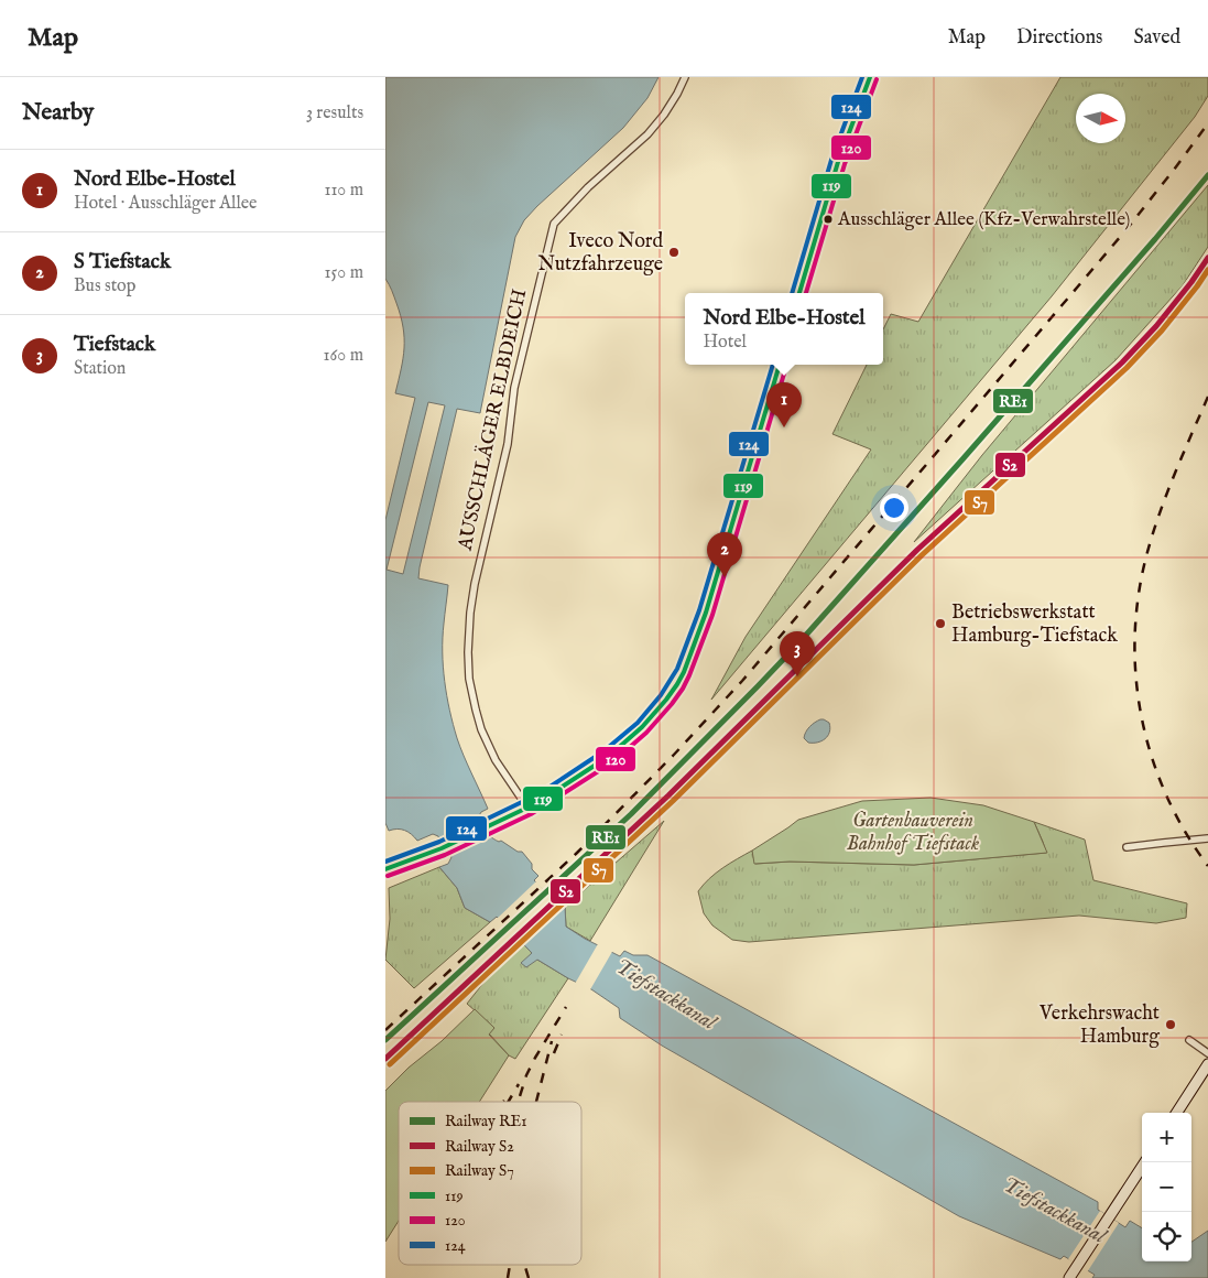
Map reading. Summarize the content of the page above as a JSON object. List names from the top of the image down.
{
  "streets": {
    "street": ["AUSSCHLÄGER ELBDEICH"]
  },
  "water": ["Tiefstackkanal"],
  "parks": ["Gartenbauverein Bahnhof Tiefstack"],
  "places": [
    "Ausschläger Allee (Kfz-Verwahrstelle)",
    "Iveco Nord Nutzfahrzeuge",
    "Betriebswerkstatt Hamburg-Tiefstack",
    "Verkehrswacht Hamburg"
  ],
  "lines": [
    "transit line 119",
    "transit line 124",
    "transit line 120",
    "rail line RE1",
    "rail line S2",
    "rail line S7"
  ],
  "legend": [
    "Railway RE1",
    "Railway S2",
    "Railway S7",
    "119",
    "120",
    "124"
  ],
  "north": "right",
  "page": {
    "header": "Map",
    "nav": ["Map", "Directions", "Saved"],
    "heading": ["Nearby", "3 results"],
    "list": [
      {
        "mark": "1",
        "name": "Nord Elbe-Hostel",
        "note": "Hotel · Ausschläger Allee",
        "value": "110 m"
      },
      {
        "mark": "2",
        "name": "S Tiefstack",
        "note": "Bus stop",
        "value": "150 m"
      },
      {
        "mark": "3",
        "name": "Tiefstack",
        "note": "Station",
        "value": "160 m"
      }
    ],
    "popup": ["Nord Elbe-Hostel", "Hotel"],
    "pins": ["1", "2", "3"],
    "map_buttons": ["+", "−"]
  }
}
